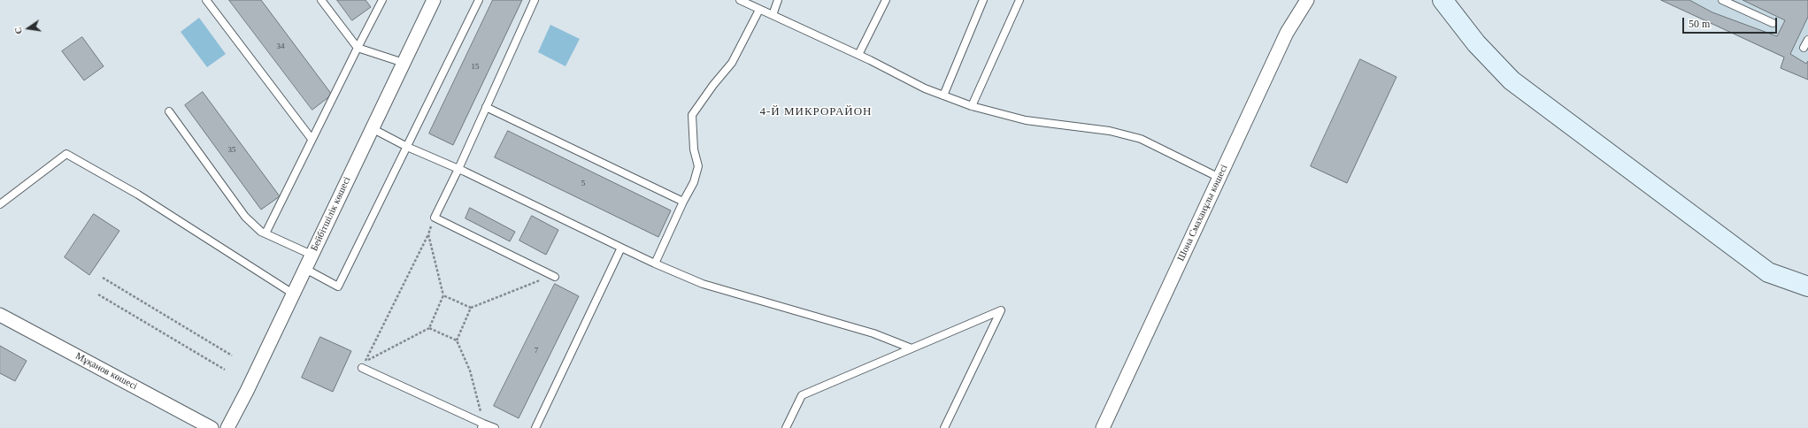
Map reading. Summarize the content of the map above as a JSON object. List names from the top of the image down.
{
  "streets": {
    "street": ["Шона Смаханұлы көшесі", "Бейбітшілік көшесі", "Мұқанов көшесі"]
  },
  "districts": ["4-Й МИКРОРАЙОН"],
  "house_numbers": [
    "34",
    "15",
    "35",
    "5",
    "7"
  ],
  "scale_bar": "50 m",
  "north": "left"
}
